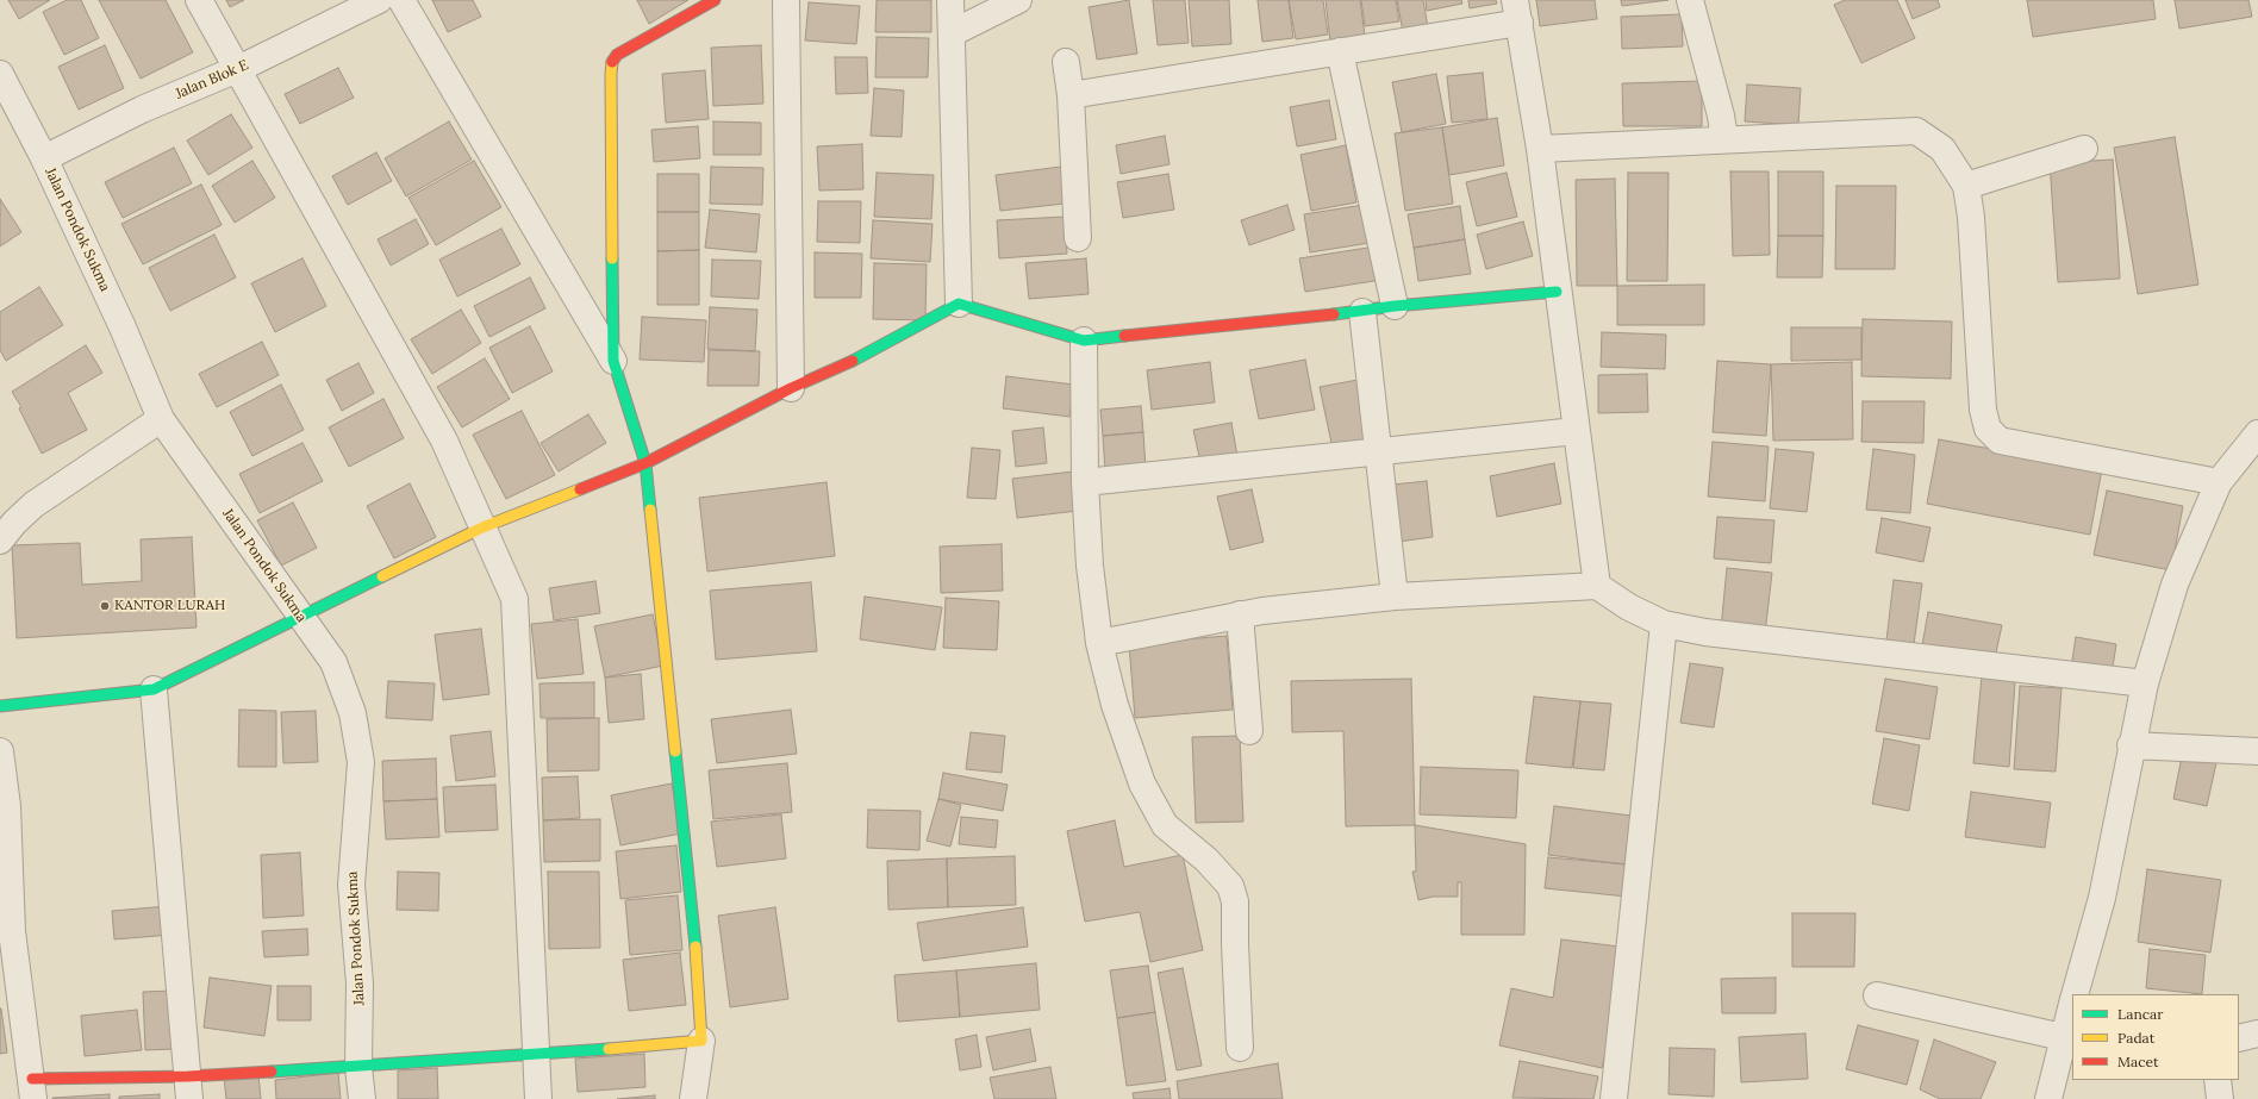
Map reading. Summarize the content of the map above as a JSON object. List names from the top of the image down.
{
  "streets": {
    "street": ["Jalan Blok E", "Jalan Pondok Sukma"]
  },
  "crossings": [
    ["Jalan Blok E", "Jalan Pondok Sukma"]
  ],
  "places": ["KANTOR LURAH"],
  "legend": ["Lancar", "Padat", "Macet"]
}
